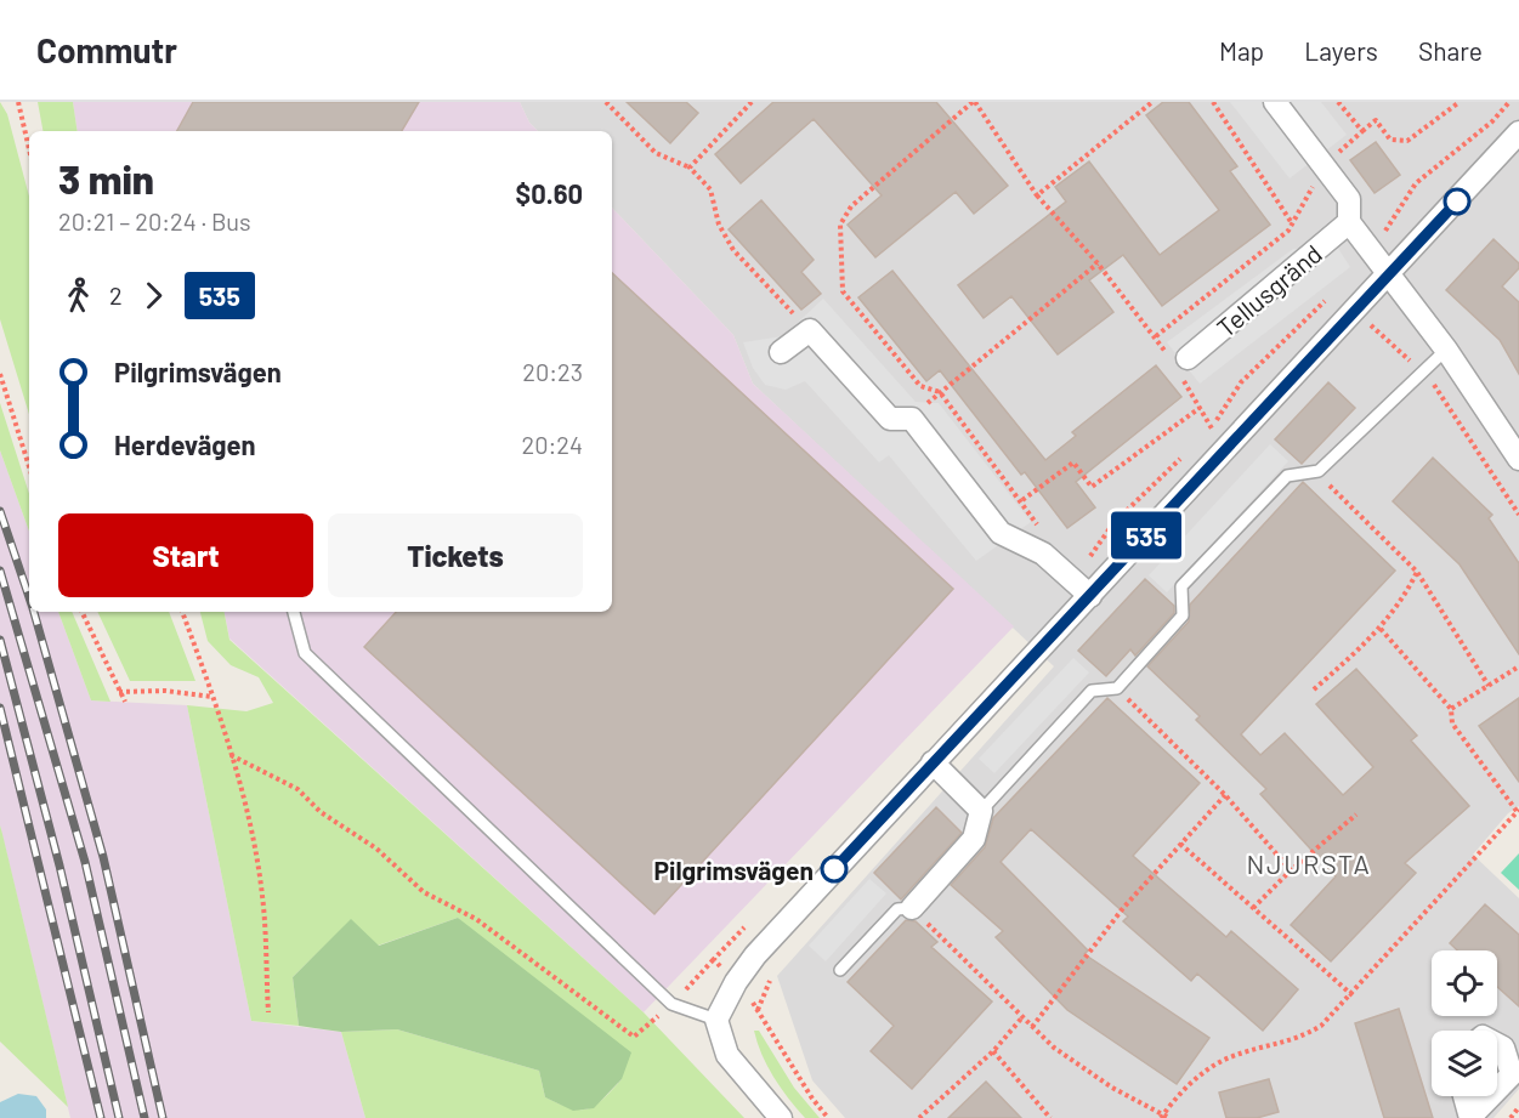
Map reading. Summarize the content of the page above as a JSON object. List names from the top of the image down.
{
  "streets": {
    "street": ["Tellusgränd"]
  },
  "districts": ["NJURSTA"],
  "places": ["Pilgrimsvägen"],
  "lines": ["bus line 535"],
  "page": {
    "header": "Commutr",
    "nav": ["Map", "Layers", "Share"],
    "on_map": "535",
    "heading": ["3 min", "20:21 – 20:24 · Bus", "$0.60"],
    "legs": ["2", "535"],
    "list": [
      {
        "name": "Pilgrimsvägen",
        "value": "20:23"
      },
      {
        "name": "Herdevägen",
        "value": "20:24"
      }
    ],
    "buttons": ["Start", "Tickets"]
  }
}
